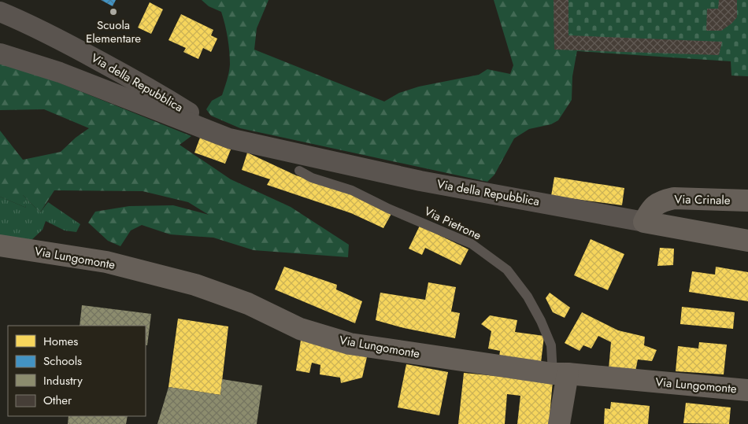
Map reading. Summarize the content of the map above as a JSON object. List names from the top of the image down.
{
  "streets": {
    "street": ["Via della Repubblica", "Via Crinale", "Via Lungomonte"],
    "lane": ["Via Pietrone"]
  },
  "crossings": [
    ["Via della Repubblica", "Via Crinale"],
    ["Via Pietrone", "Via Lungomonte"]
  ],
  "places": ["Scuola Elementare"],
  "legend": [
    "Homes",
    "Schools",
    "Industry",
    "Other"
  ]
}
